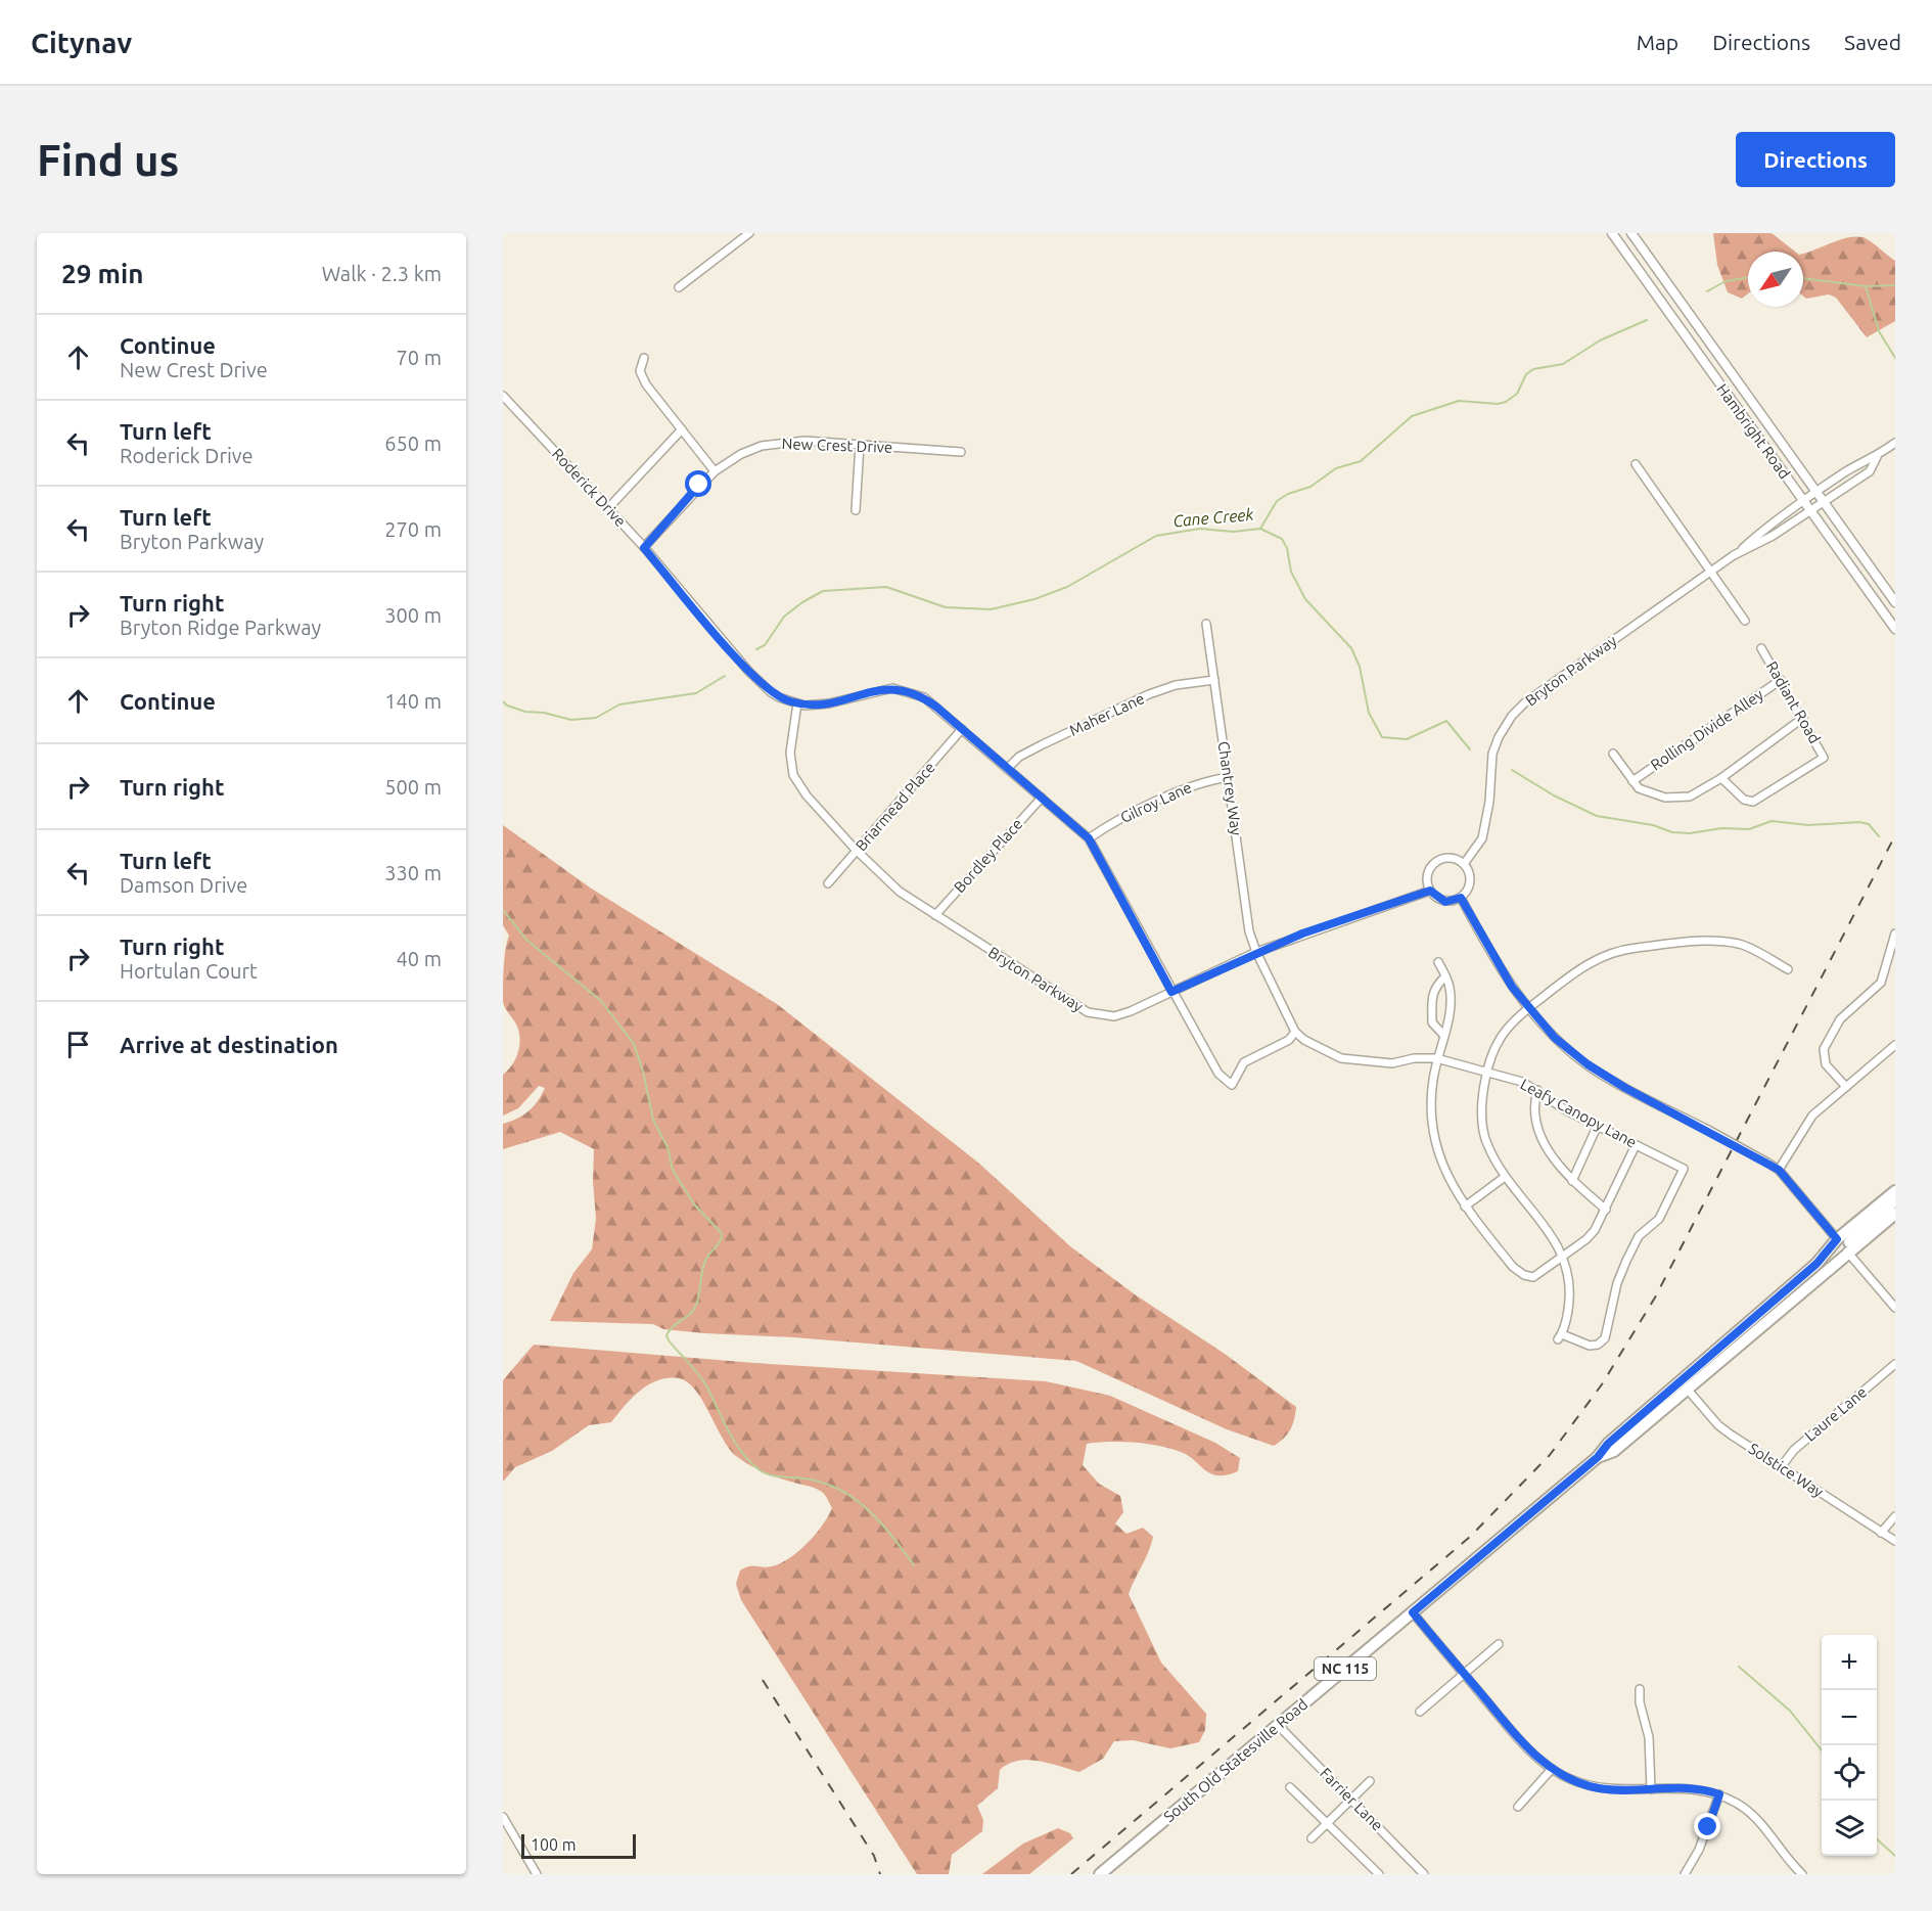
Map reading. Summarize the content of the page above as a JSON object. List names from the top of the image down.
{
  "streets": {
    "main road": ["NC 115", "South Old Statesville Road"],
    "street": [
      "Hambright Road",
      "New Crest Drive",
      "Roderick Drive",
      "Bryton Parkway",
      "Radiant Road",
      "Maher Lane",
      "Rolling Divide Alley",
      "Chantrey Way",
      "Gilroy Lane",
      "Briarmead Place",
      "Bordley Place",
      "Leafy Canopy Lane",
      "Laure Lane",
      "Solstice Way",
      "Farrier Lane"
    ]
  },
  "crossings": [
    ["Hambright Road", "Bryton Parkway"],
    ["New Crest Drive", "Roderick Drive"],
    ["Roderick Drive", "Bryton Parkway"],
    ["Roderick Drive", "Maher Lane"],
    ["Roderick Drive", "Chantrey Way"],
    ["Roderick Drive", "Gilroy Lane"],
    ["Roderick Drive", "Briarmead Place"],
    ["Roderick Drive", "Bordley Place"],
    ["Roderick Drive", "Leafy Canopy Lane"],
    ["Bryton Parkway", "Chantrey Way"],
    ["Bryton Parkway", "Briarmead Place"],
    ["Bryton Parkway", "Bordley Place"],
    ["Radiant Road", "Rolling Divide Alley"],
    ["Maher Lane", "Chantrey Way"],
    ["Chantrey Way", "Gilroy Lane"],
    ["Chantrey Way", "Leafy Canopy Lane"],
    ["Laure Lane", "Solstice Way"],
    ["Solstice Way", "South Old Statesville Road"],
    ["South Old Statesville Road", "Farrier Lane"]
  ],
  "water": ["Cane Creek"],
  "scale_bar": "100 m",
  "north": "bottom left",
  "page": {
    "header": "Citynav",
    "nav": ["Map", "Directions", "Saved"],
    "buttons": "Directions",
    "title": "Find us",
    "heading": ["29 min", "Walk · 2.3 km"],
    "list": [
      ["Continue", "New Crest Drive", "70 m"],
      ["Turn left", "Roderick Drive", "650 m"],
      ["Turn left", "Bryton Parkway", "270 m"],
      ["Turn right", "Bryton Ridge Parkway", "300 m"],
      ["Continue", "140 m"],
      ["Turn right", "500 m"],
      ["Turn left", "Damson Drive", "330 m"],
      ["Turn right", "Hortulan Court", "40 m"],
      "Arrive at destination"
    ],
    "map_buttons": ["+", "−"],
    "scale": "100 m"
  }
}
